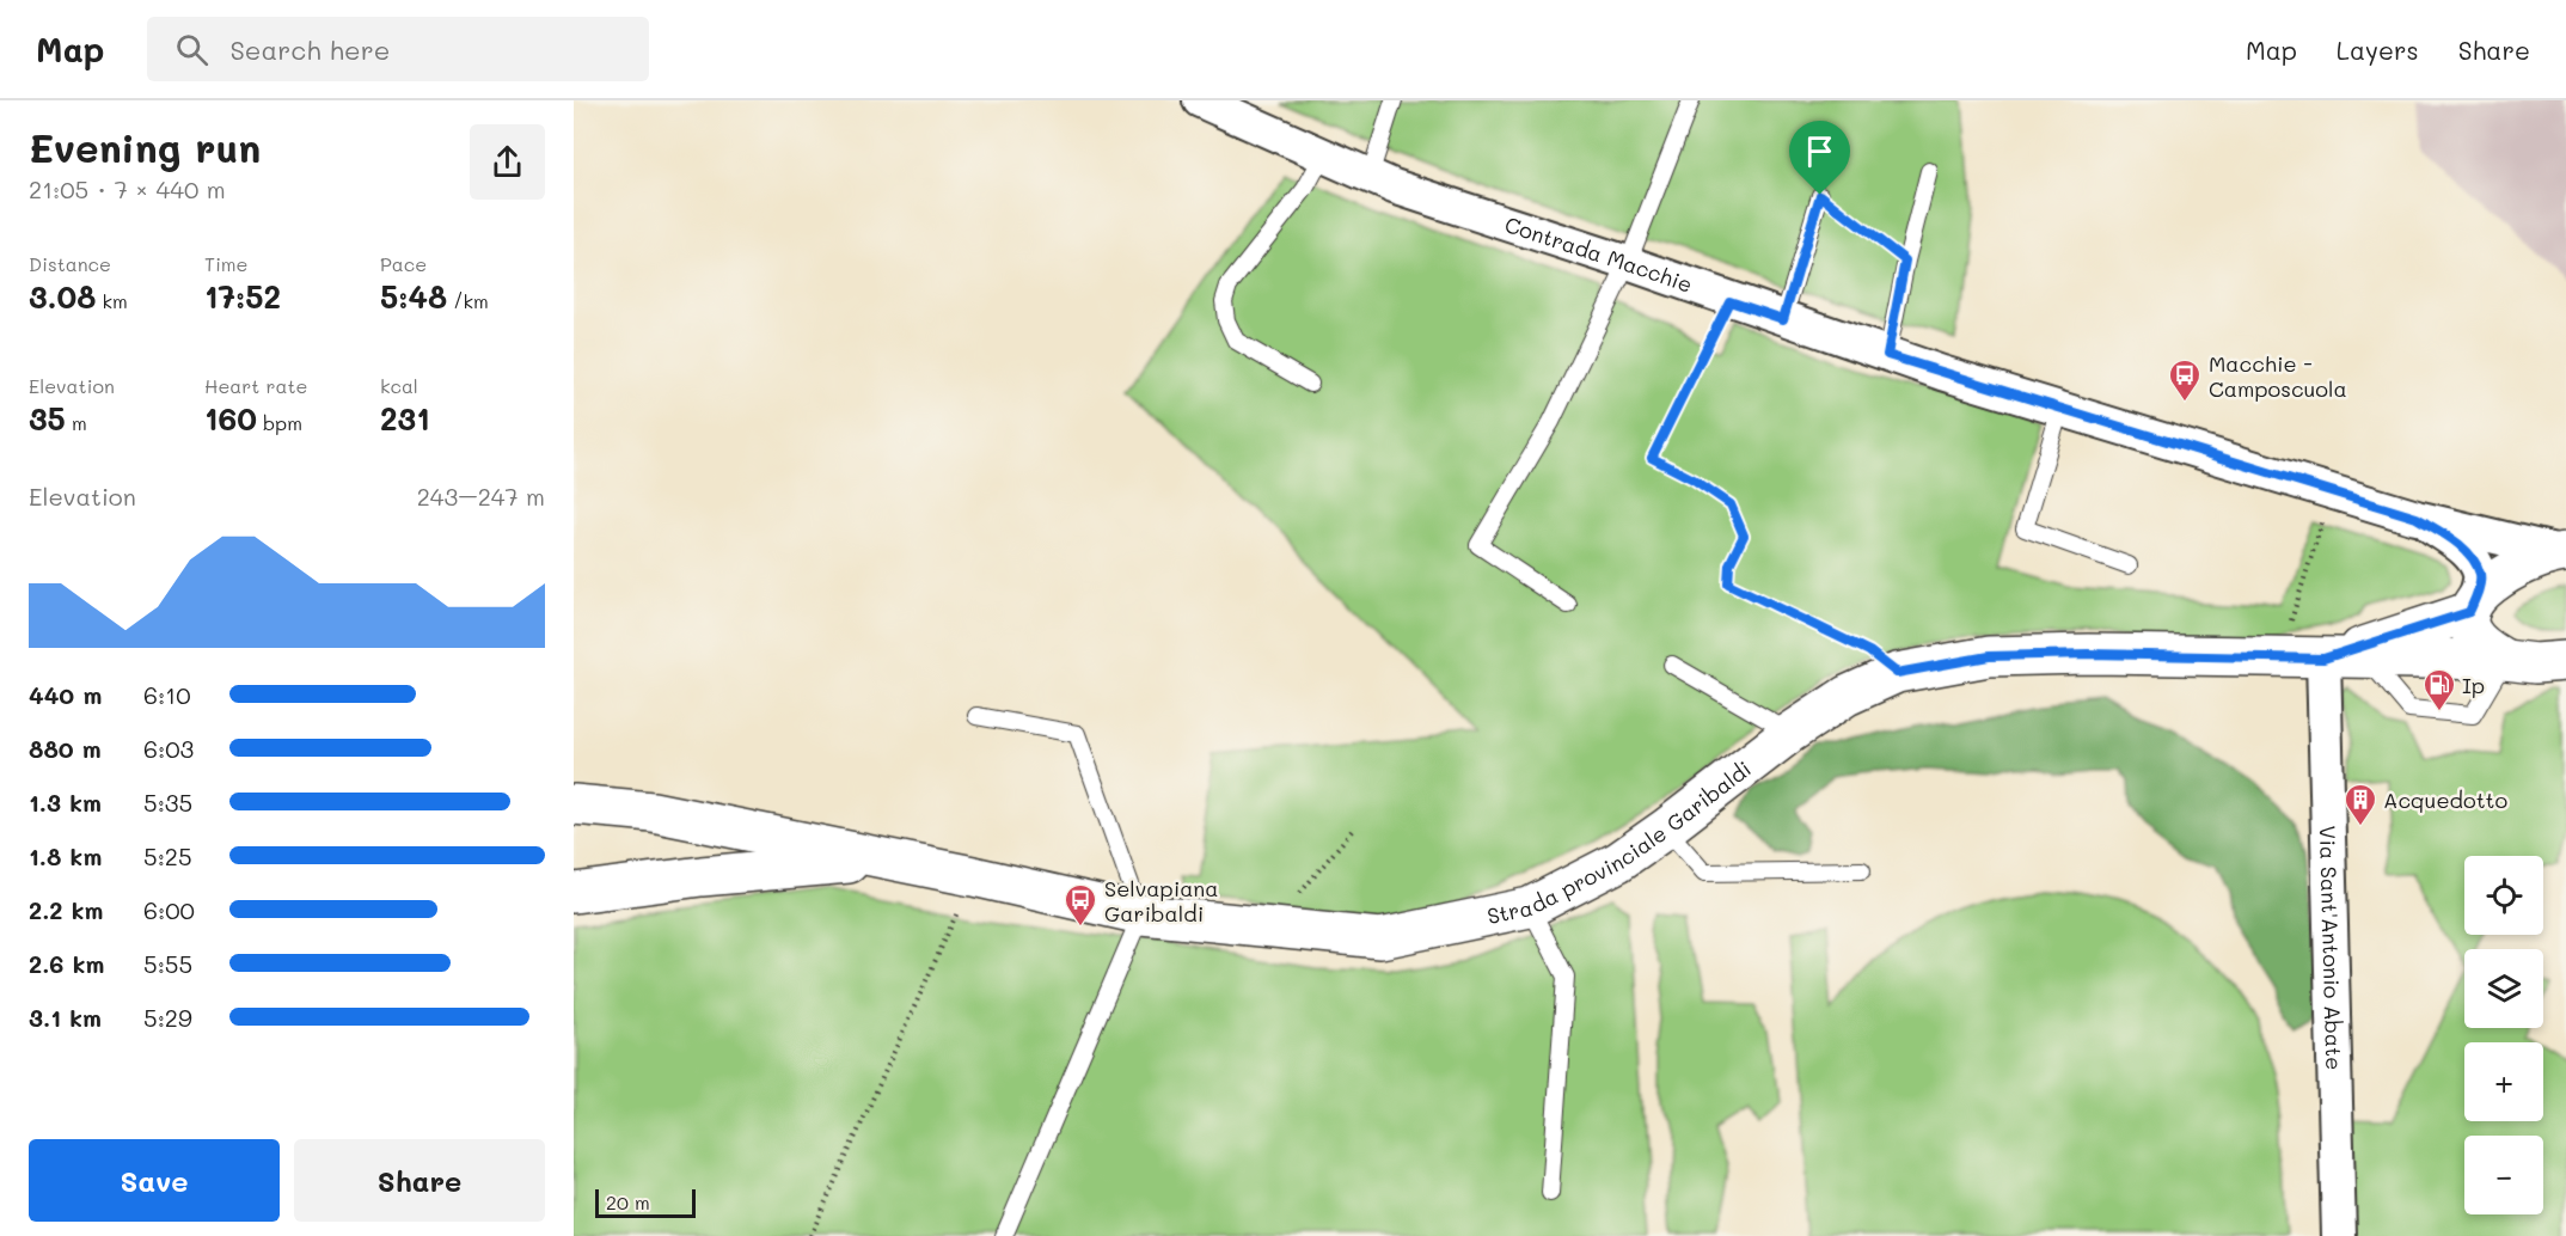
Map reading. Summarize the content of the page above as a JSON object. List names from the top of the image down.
{
  "streets": {
    "main road": ["Strada provinciale Garibaldi"],
    "street": ["Contrada Macchie", "Via Sant'Antonio Abate"]
  },
  "crossings": [
    ["Contrada Macchie", "Strada provinciale Garibaldi"],
    ["Strada provinciale Garibaldi", "Via Sant'Antonio Abate"]
  ],
  "places": {
    "bus stop": ["Macchie - Camposcuola", "Selvapiana Garibaldi"],
    "fuel station": ["Ip"],
    "building": ["Acquedotto"]
  },
  "scale_bar": "20 m",
  "page": {
    "header": "Map",
    "search": "Search here",
    "nav": ["Map", "Layers", "Share"],
    "heading": ["Evening run", "21:05 · 7 × 440 m"],
    "stats": [
      ["Distance", "3.08 km"],
      ["Time", "17:52"],
      ["Pace", "5:48 /km"],
      ["Elevation", "35 m"],
      ["Heart rate", "160 bpm"],
      ["kcal", "231"]
    ],
    "chart": ["Elevation", "243–247 m"],
    "list": [
      {
        "name": "440 m",
        "note": "6:10"
      },
      {
        "name": "880 m",
        "note": "6:03"
      },
      {
        "name": "1.3 km",
        "note": "5:35"
      },
      {
        "name": "1.8 km",
        "note": "5:25"
      },
      {
        "name": "2.2 km",
        "note": "6:00"
      },
      {
        "name": "2.6 km",
        "note": "5:55"
      },
      {
        "name": "3.1 km",
        "note": "5:29"
      }
    ],
    "map_buttons": ["+", "−"],
    "buttons": ["Save", "Share"],
    "scale": "20 m"
  }
}
